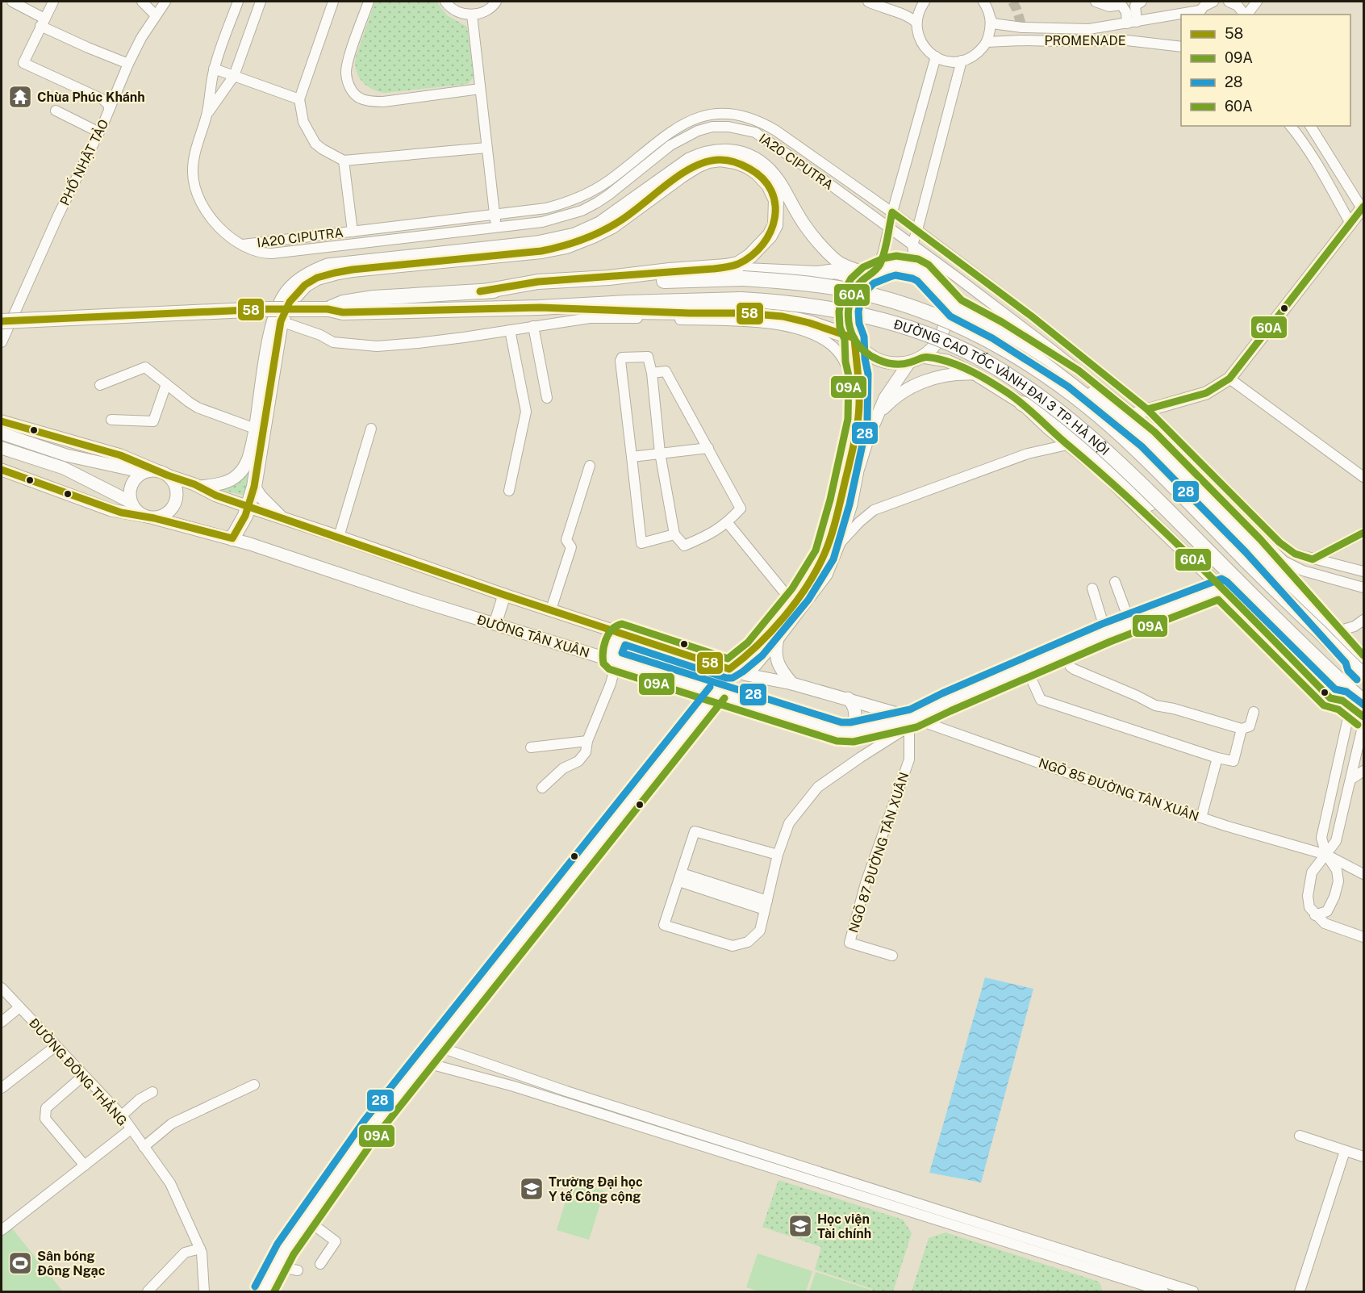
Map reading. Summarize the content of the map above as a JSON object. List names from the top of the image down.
{
  "streets": {
    "highway": ["ĐƯỜNG CAO TỐC VÀNH ĐAI 3 TP. HÀ NỘI"],
    "main road": ["ĐƯỜNG TÂN XUÂN"],
    "street": [
      "PROMENADE",
      "IA20 CIPUTRA",
      "PHỐ NHẬT TẢO",
      "NGÕ 85 ĐƯỜNG TÂN XUÂN",
      "NGÕ 87 ĐƯỜNG TÂN XUÂN",
      "ĐƯỜNG ĐÔNG THẮNG"
    ]
  },
  "crossings": [
    ["ĐƯỜNG TÂN XUÂN", "NGÕ 85 ĐƯỜNG TÂN XUÂN"],
    ["ĐƯỜNG TÂN XUÂN", "NGÕ 87 ĐƯỜNG TÂN XUÂN"],
    ["NGÕ 85 ĐƯỜNG TÂN XUÂN", "NGÕ 87 ĐƯỜNG TÂN XUÂN"]
  ],
  "places": {
    "temple": ["Chùa Phúc Khánh"],
    "school or university": ["Trường Đại học Y tế Công cộng", "Học viện Tài chính"],
    "sports": ["Sân bóng Đông Ngạc"]
  },
  "lines": [
    "transit line 58",
    "transit line 60A",
    "transit line 09A",
    "transit line 28"
  ],
  "legend": [
    "58",
    "09A",
    "28",
    "60A"
  ]
}
